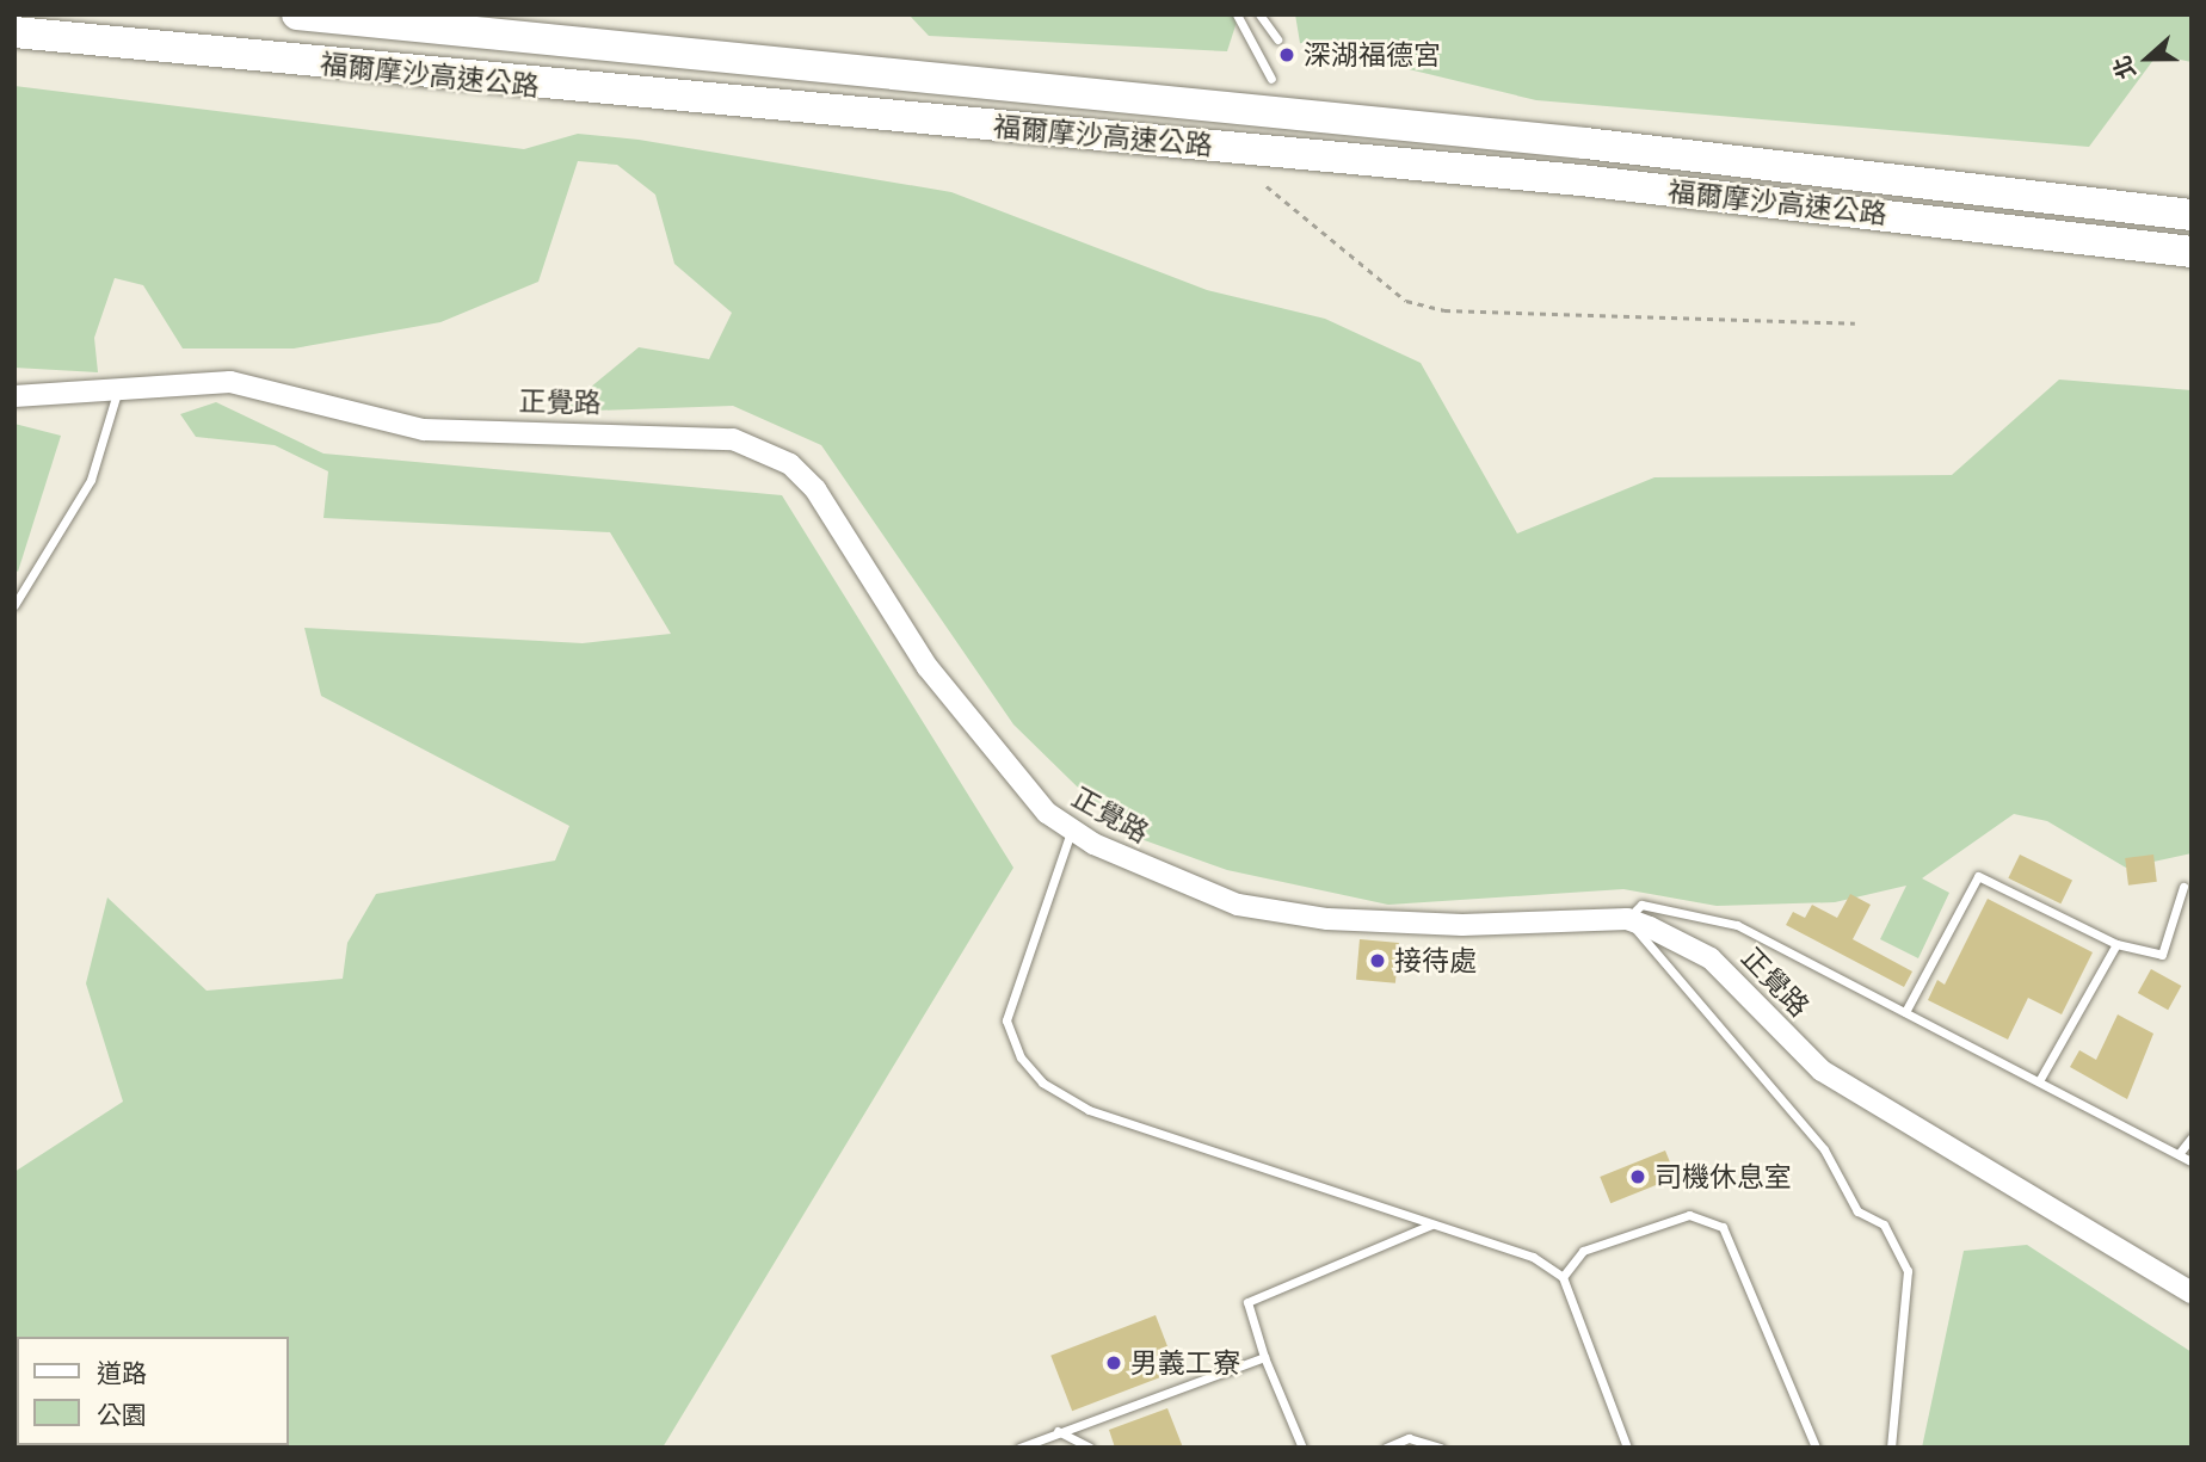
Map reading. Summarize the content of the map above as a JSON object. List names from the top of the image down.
{
  "streets": {
    "highway": ["福爾摩沙高速公路"],
    "street": ["正覺路"]
  },
  "places": [
    "深湖福德宮",
    "接待處",
    "司機休息室",
    "男義工寮"
  ],
  "legend": ["道路", "公園"],
  "north": "left"
}
